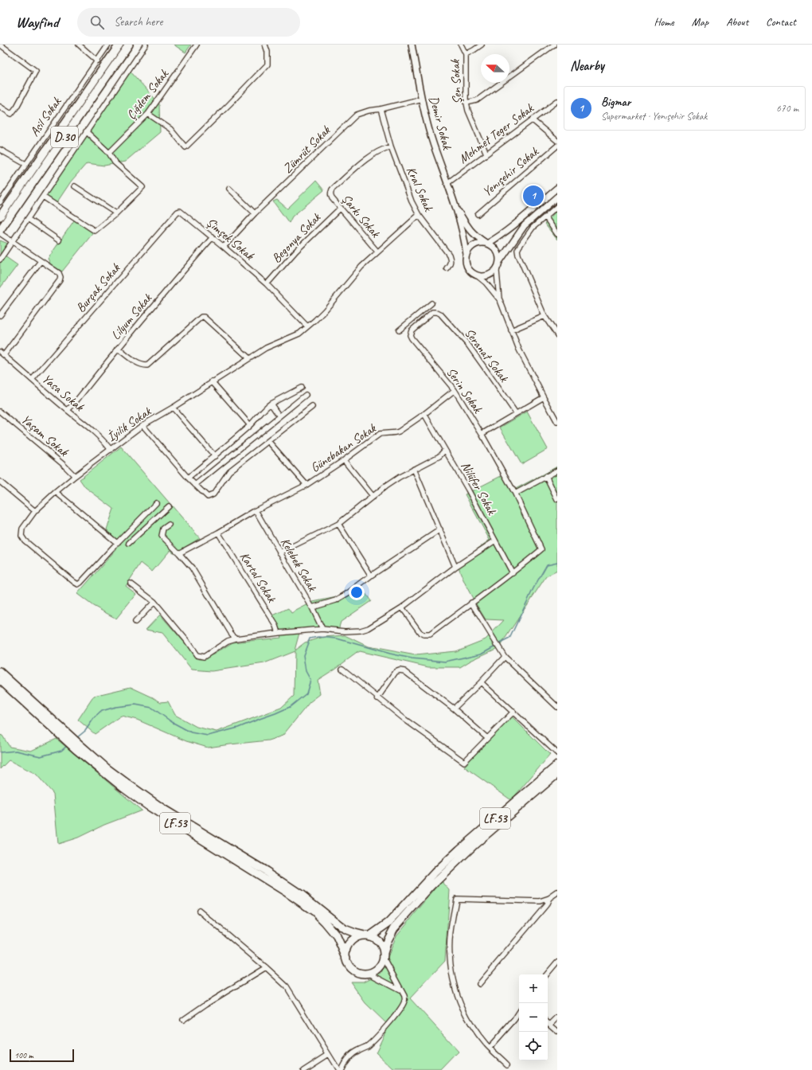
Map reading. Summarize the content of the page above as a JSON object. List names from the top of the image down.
{
  "streets": {
    "highway": ["D.30", "LF.53"],
    "street": [
      "Şen Sokak",
      "Çığdem Sokak",
      "Asil Sokak",
      "Demir Sokak",
      "Mehmet Teger Sokak",
      "Zümrüt Sokak",
      "Yenışehir Sokak",
      "Kral Sokak",
      "Şarkı Sokak",
      "Begonya Sokak",
      "Şimşek Sokak",
      "Burçak Sokak",
      "Lilyum Sokak",
      "Seranat Sokak",
      "Serin Sokak",
      "Yasa Sokak",
      "İyilik Sokak",
      "Yaşam Sokak",
      "Günebakan Sokak",
      "Nilüfer Sokak",
      "Kelebek Sokak",
      "Kartal Sokak"
    ]
  },
  "crossings": [
    ["Şen Sokak", "Mehmet Teger Sokak"],
    ["Demir Sokak", "Mehmet Teger Sokak"],
    ["Demir Sokak", "Zümrüt Sokak"],
    ["Zümrüt Sokak", "Kral Sokak"],
    ["Zümrüt Sokak", "Şimşek Sokak"],
    ["Kral Sokak", "Şarkı Sokak"],
    ["Kral Sokak", "İyilik Sokak"],
    ["Şarkı Sokak", "Begonya Sokak"],
    ["Şarkı Sokak", "İyilik Sokak"],
    ["Begonya Sokak", "Şimşek Sokak"],
    ["Şimşek Sokak", "Burçak Sokak"],
    ["Şimşek Sokak", "Lilyum Sokak"],
    ["Şimşek Sokak", "İyilik Sokak"],
    ["Burçak Sokak", "Yasa Sokak"],
    ["Lilyum Sokak", "Yasa Sokak"],
    ["Seranat Sokak", "Serin Sokak"],
    ["Serin Sokak", "Günebakan Sokak"],
    ["Serin Sokak", "Nilüfer Sokak"],
    ["Yasa Sokak", "İyilik Sokak"],
    ["İyilik Sokak", "Yaşam Sokak"],
    ["Günebakan Sokak", "Nilüfer Sokak"],
    ["Günebakan Sokak", "Kelebek Sokak"],
    ["Günebakan Sokak", "Kartal Sokak"]
  ],
  "scale_bar": "100 m",
  "north": "left",
  "page": {
    "header": "Wayfind",
    "search": "Search here",
    "nav": [
      "Home",
      "Map",
      "About",
      "Contact"
    ],
    "heading": "Nearby",
    "list": [
      {
        "mark": "1",
        "name": "Bigmar",
        "note": "Supermarket · Yenışehir Sokak",
        "value": "670 m"
      }
    ],
    "pins": "1",
    "map_buttons": ["+", "−"],
    "scale": "100 m"
  }
}
